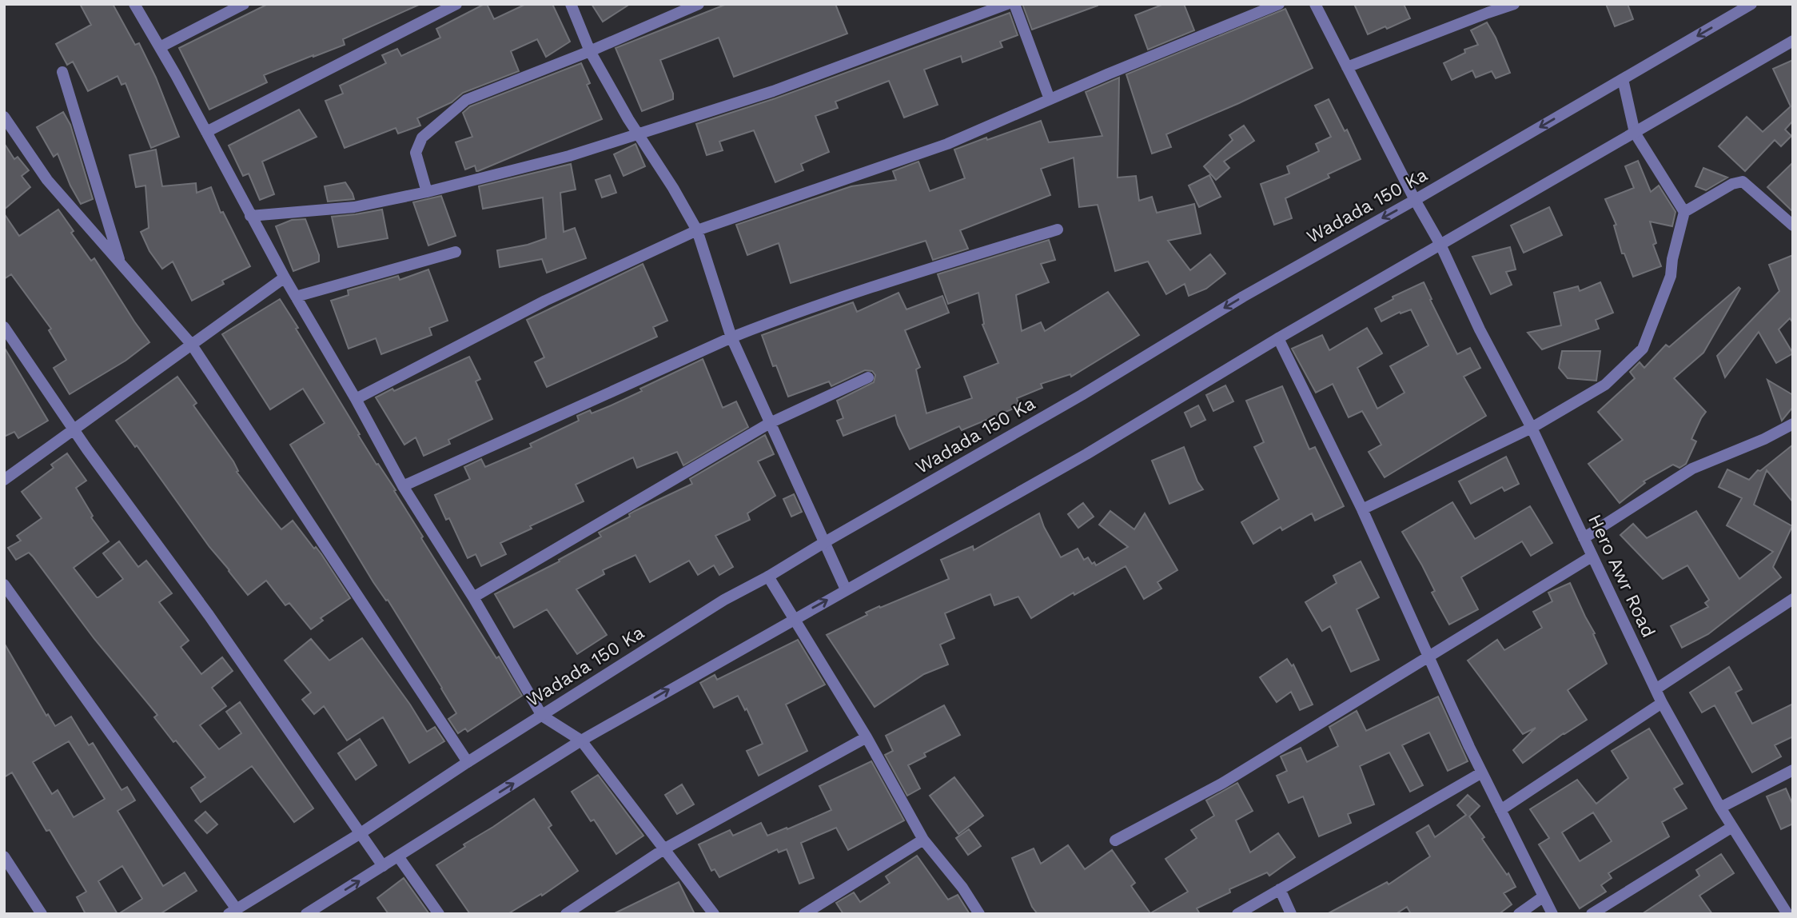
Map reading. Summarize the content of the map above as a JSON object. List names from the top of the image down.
{
  "streets": {
    "street": ["Wadada 150 Ka", "Hero Awr Road"]
  },
  "crossings": [
    ["Wadada 150 Ka", "Hero Awr Road"]
  ]
}
